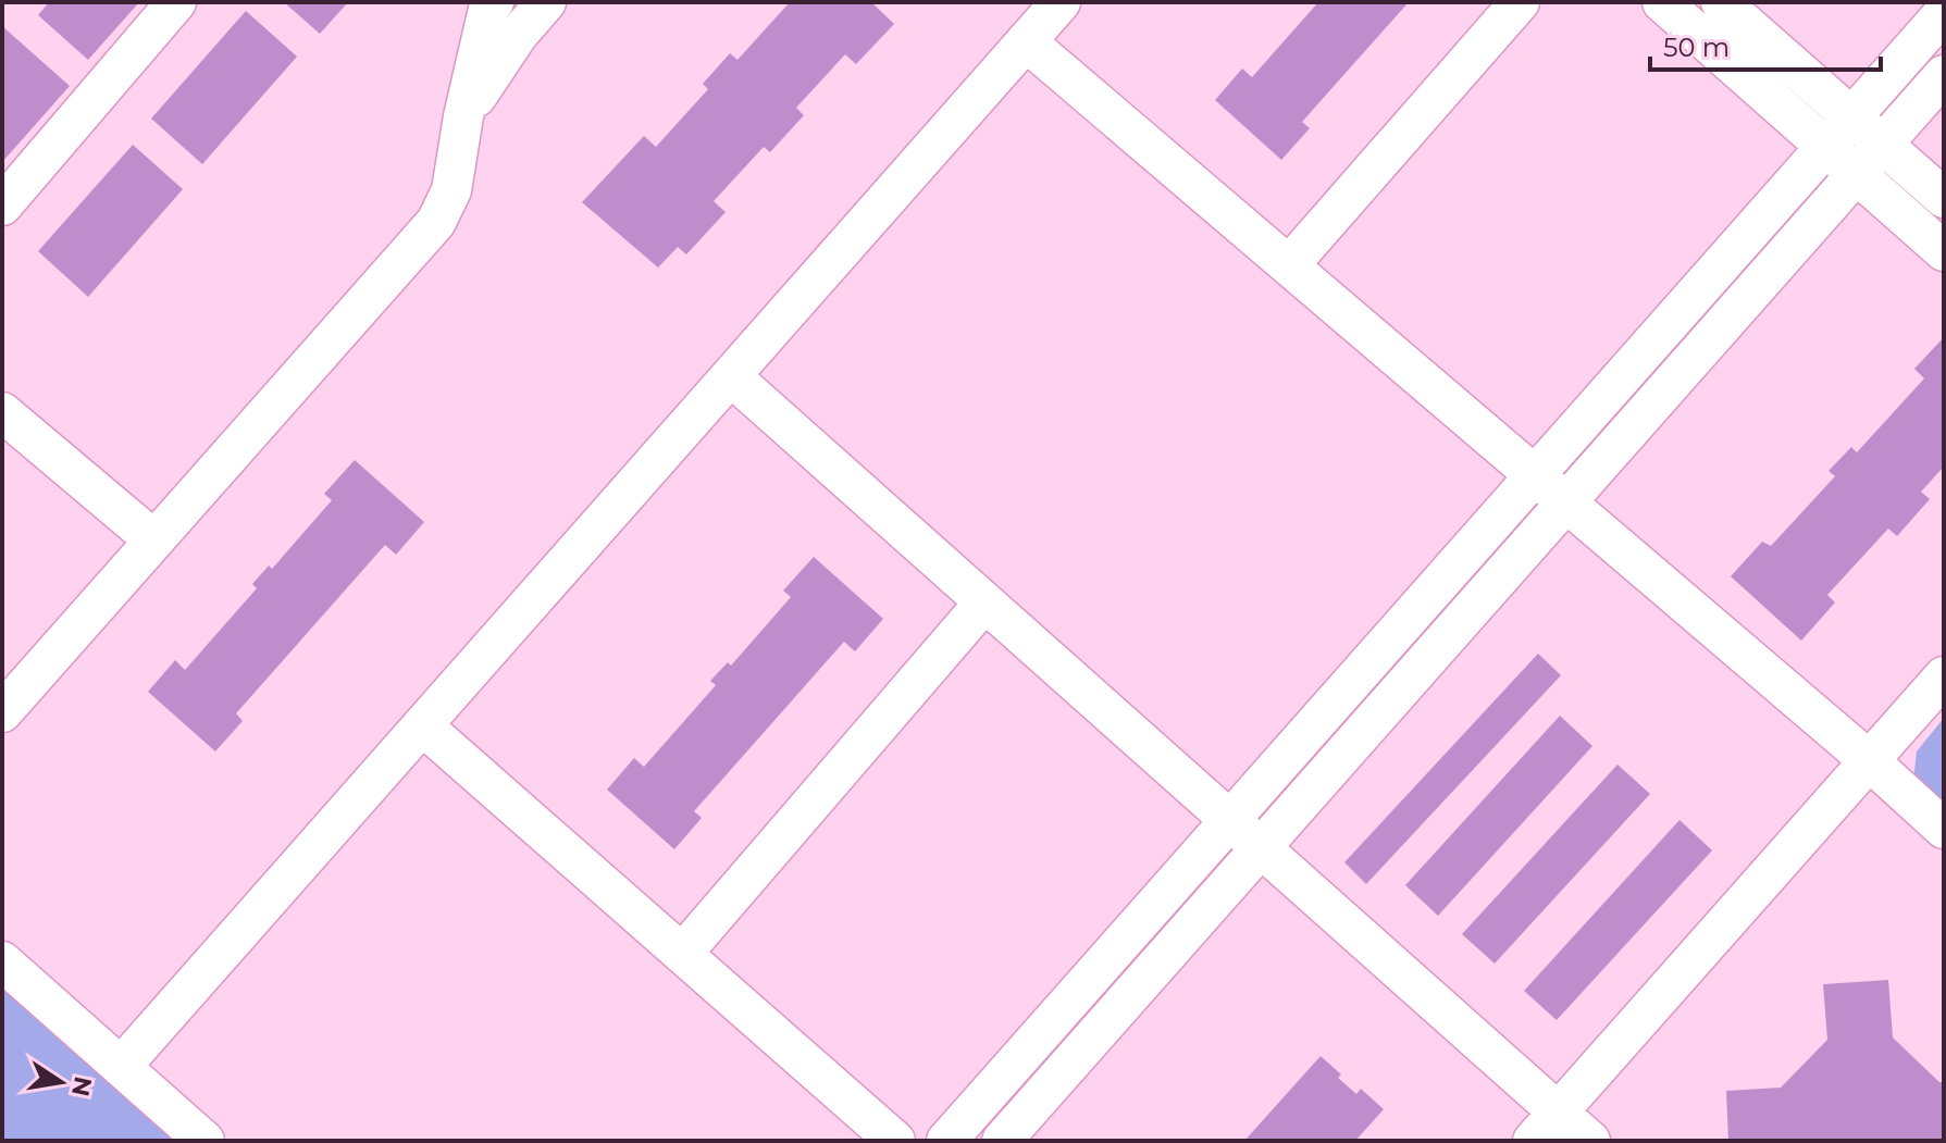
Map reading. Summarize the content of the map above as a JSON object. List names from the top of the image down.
{
  "scale_bar": "50 m",
  "north": "right"
}
